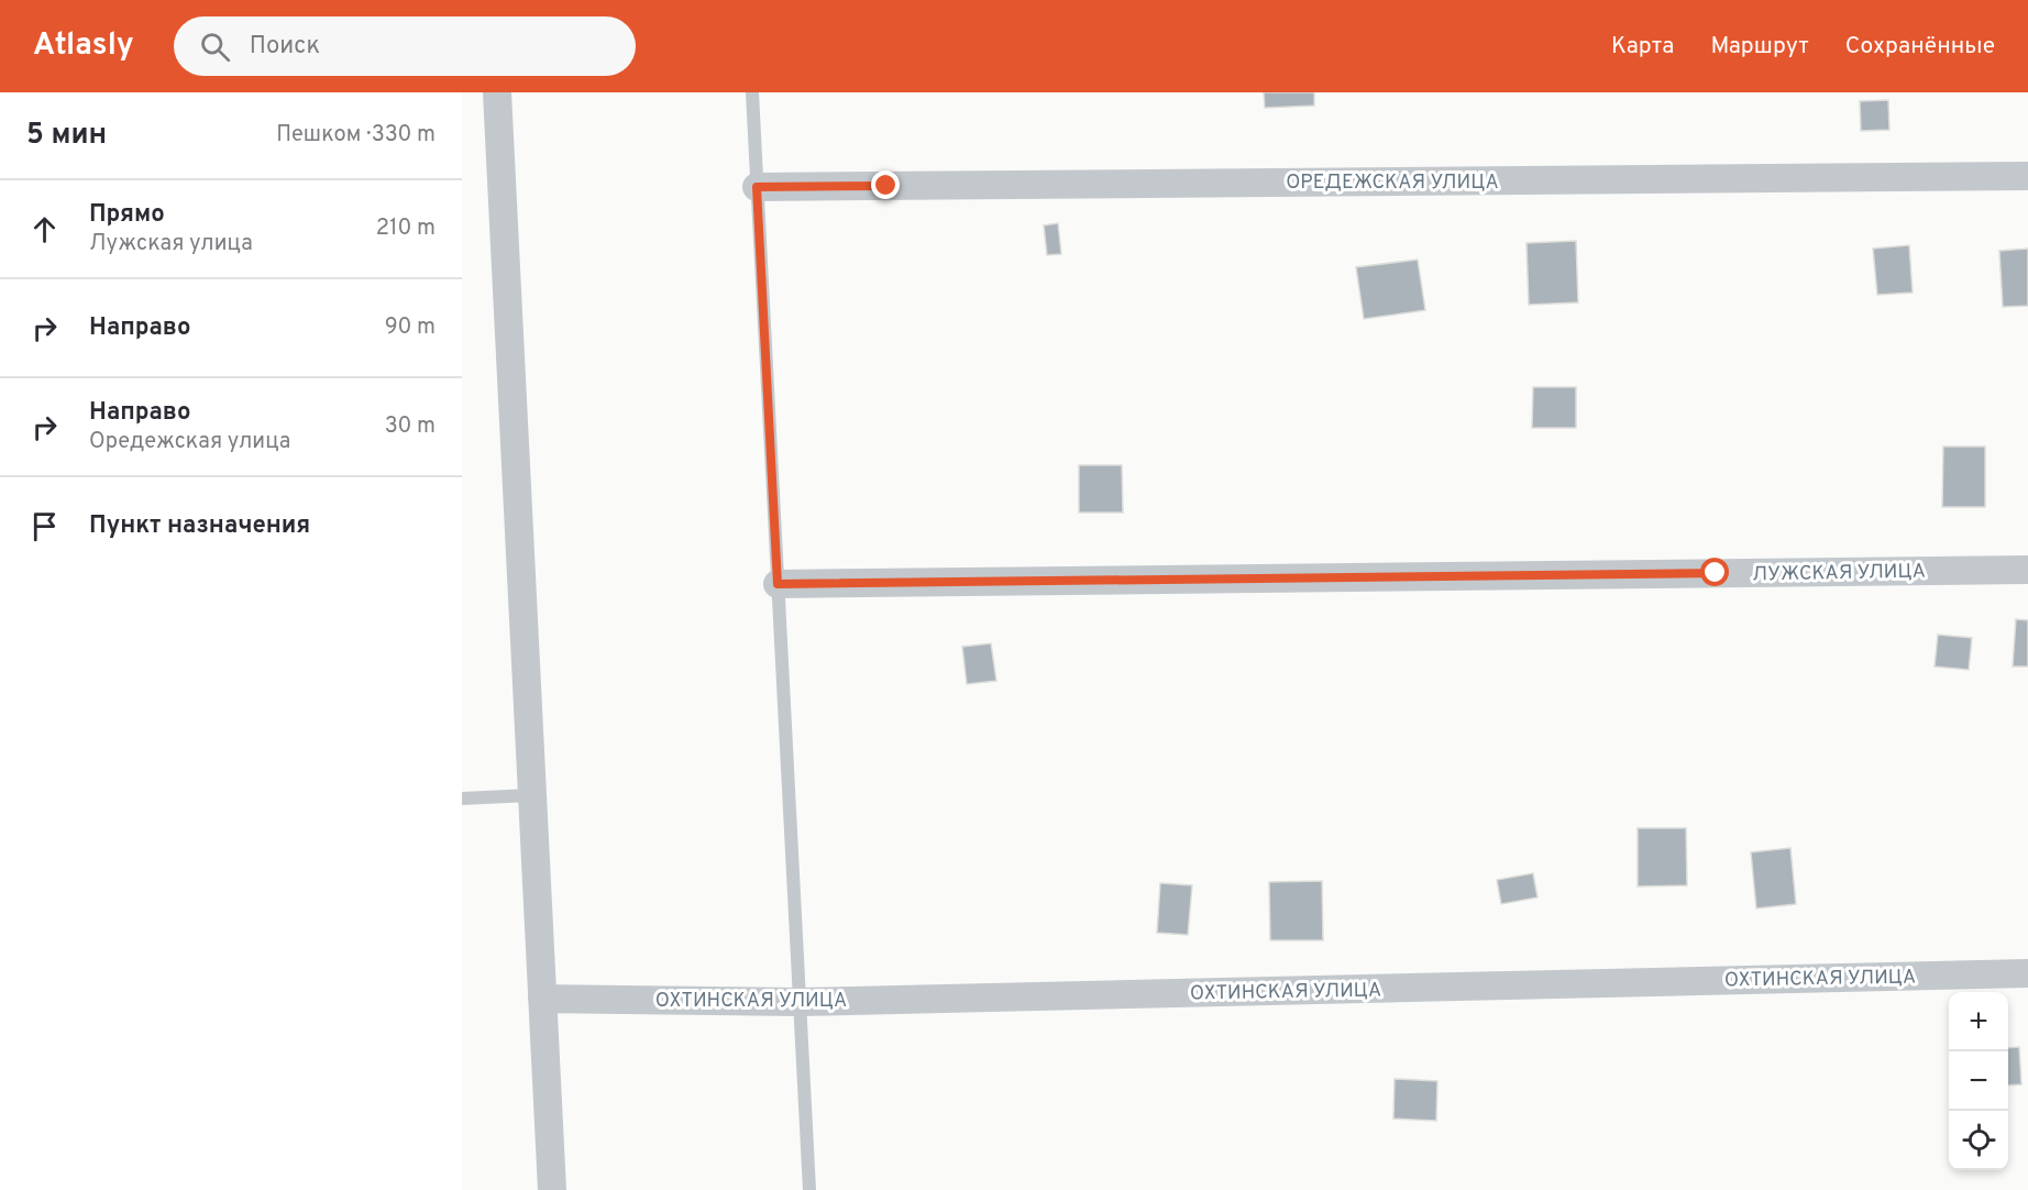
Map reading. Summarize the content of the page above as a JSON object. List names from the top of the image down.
{
  "streets": {
    "street": ["ОРЕДЕЖСКАЯ УЛИЦА", "ЛУЖСКАЯ УЛИЦА", "ОХТИНСКАЯ УЛИЦА"]
  },
  "page": {
    "header": "Atlasly",
    "search": "Поиск",
    "nav": ["Карта", "Маршрут", "Сохранённые"],
    "heading": ["5 мин", "Пешком · 330 m"],
    "list": [
      ["Прямо", "Лужская улица", "210 m"],
      ["Направо", "90 m"],
      ["Направо", "Оредежская улица", "30 m"],
      "Пункт назначения"
    ],
    "map_buttons": ["+", "−"]
  }
}
